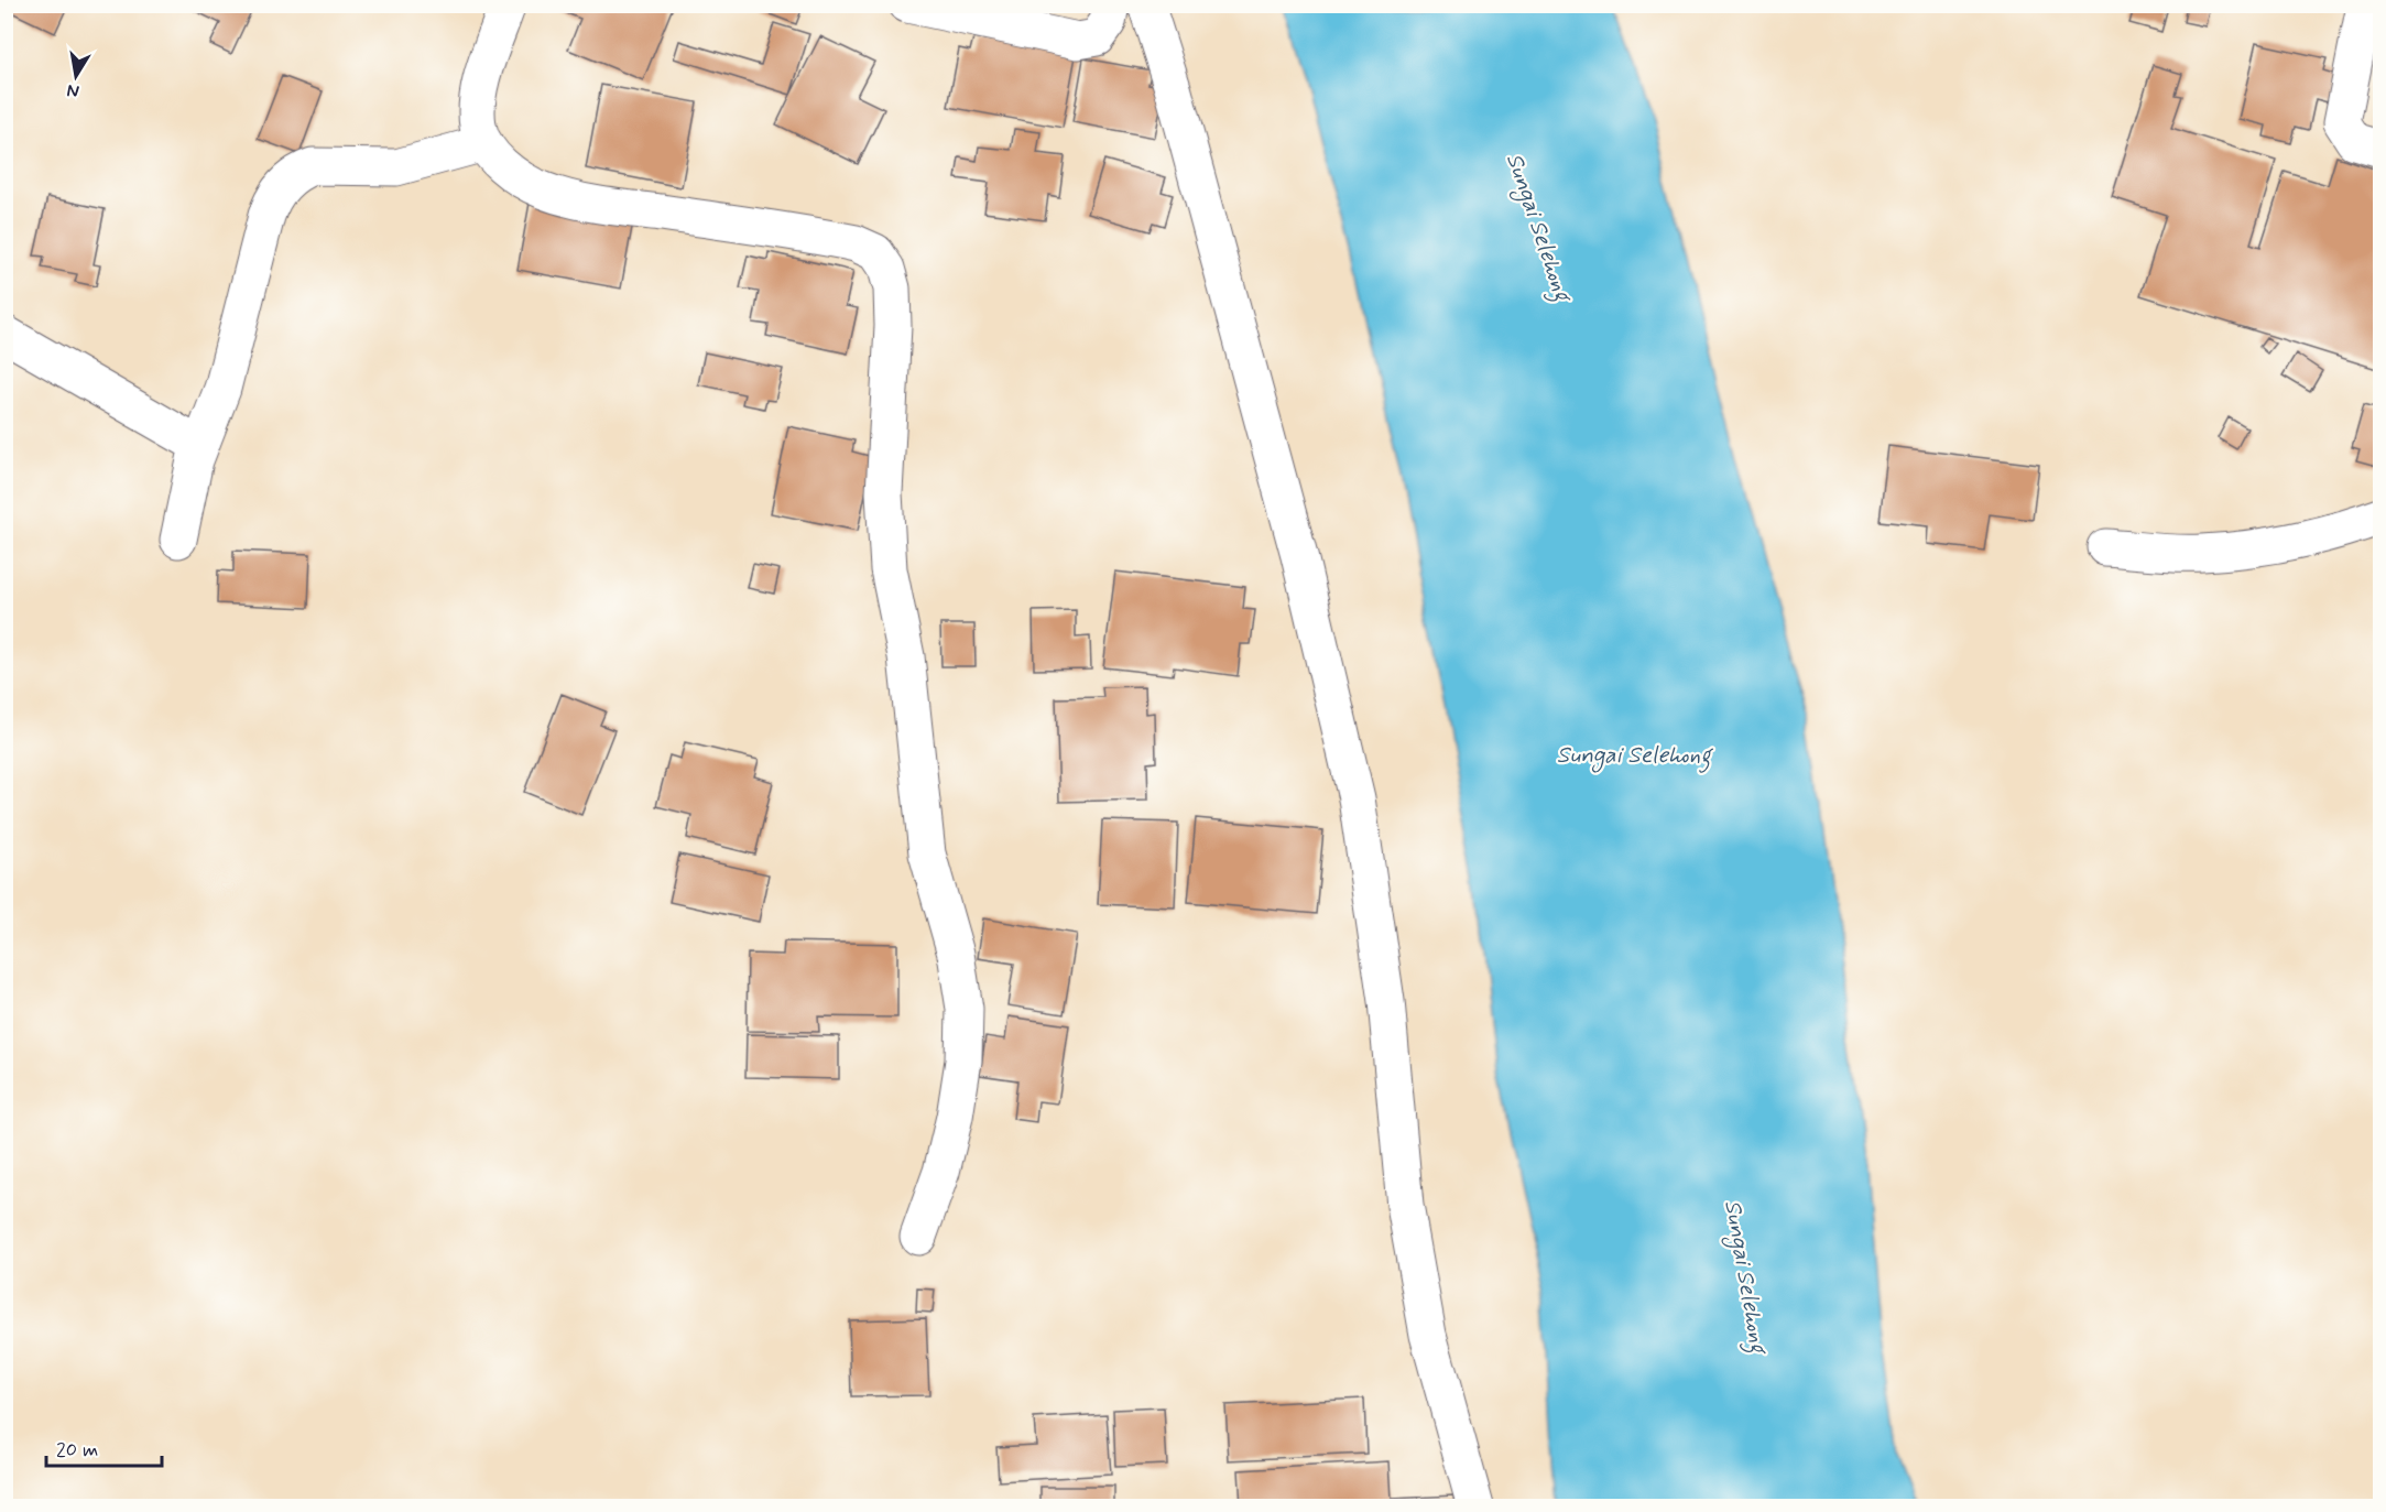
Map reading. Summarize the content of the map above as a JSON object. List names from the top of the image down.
{
  "water": ["Sungai Selehong"],
  "scale_bar": "20 m",
  "north": "bottom"
}
